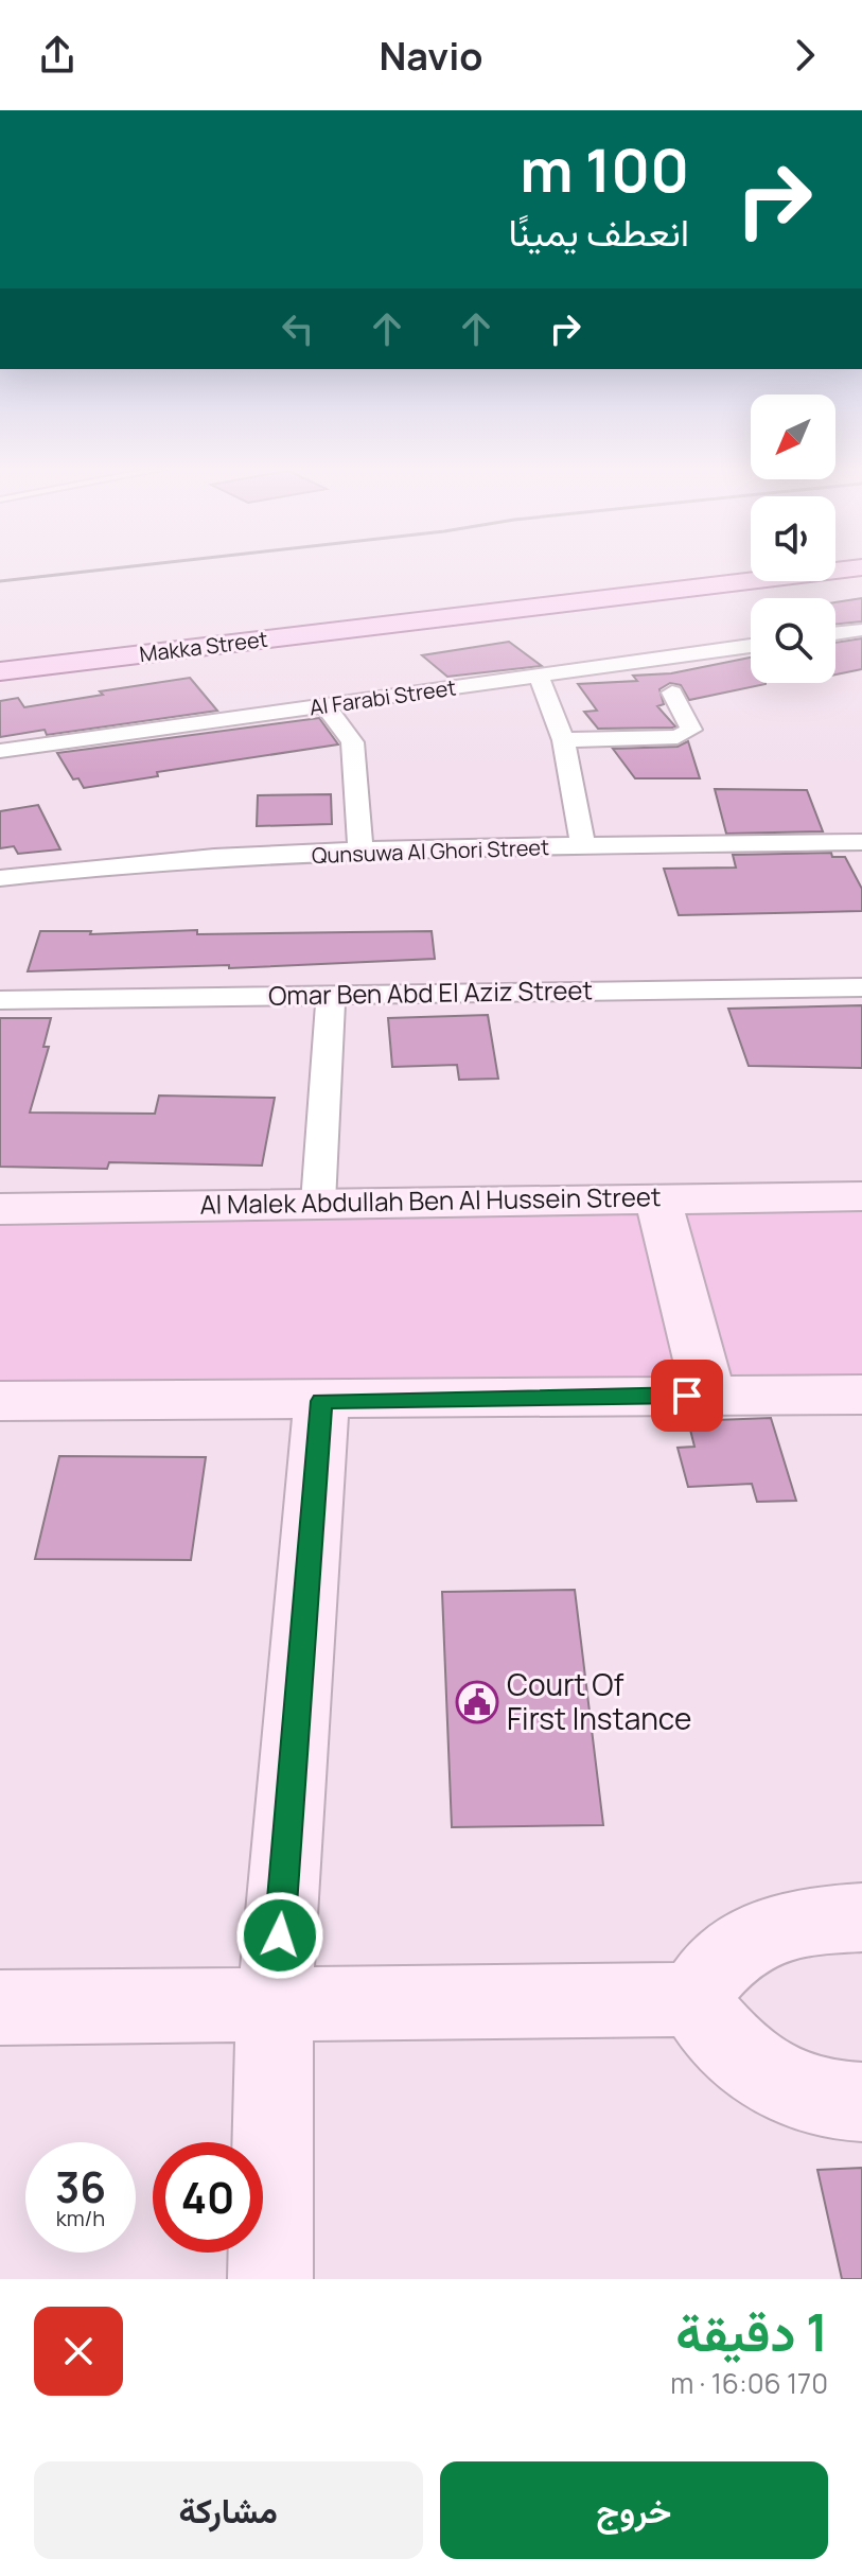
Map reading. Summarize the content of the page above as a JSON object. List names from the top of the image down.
{
  "streets": {
    "main road": ["Makka Street", "Al Malek Abdullah Ben Al Hussein Street"],
    "street": ["Al Farabi Street", "Qunsuwa Al Ghori Street", "Omar Ben Abd El Aziz Street"]
  },
  "places": {
    "public building": ["Court Of First Instance"]
  },
  "north": "bottom left",
  "page": {
    "header": "Navio",
    "turn": ["100 m", "انعطف يمينًا"],
    "speed": "36 km/h",
    "limit": "40",
    "heading": ["1 دقيقة", "170 m · 16:06"],
    "buttons": ["خروج", "مشاركة"]
  }
}
